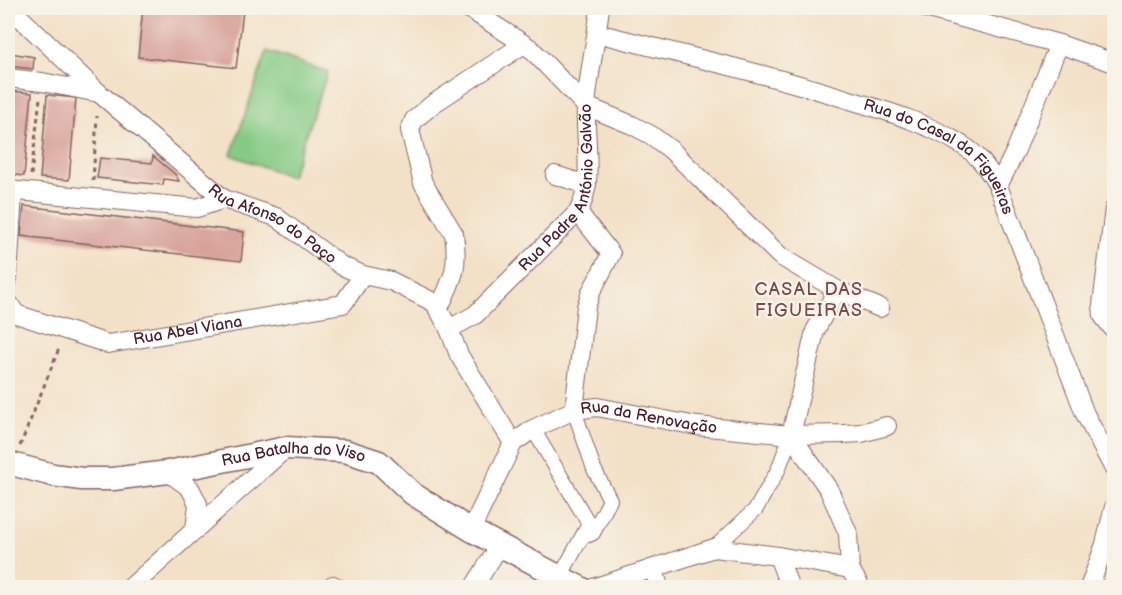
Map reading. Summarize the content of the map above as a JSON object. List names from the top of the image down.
{
  "streets": {
    "street": [
      "Rua do Casal da Figueiras",
      "Rua Padre António Galvão",
      "Rua Afonso do Paço",
      "Rua Abel Viana",
      "Rua da Renovação",
      "Rua Batalha do Viso"
    ]
  },
  "crossings": [
    ["Rua do Casal da Figueiras", "Rua Padre António Galvão"],
    ["Rua Padre António Galvão", "Rua Afonso do Paço"],
    ["Rua Afonso do Paço", "Rua Abel Viana"],
    ["Rua Afonso do Paço", "Rua da Renovação"]
  ],
  "districts": ["CASAL DAS FIGUEIRAS"]
}
